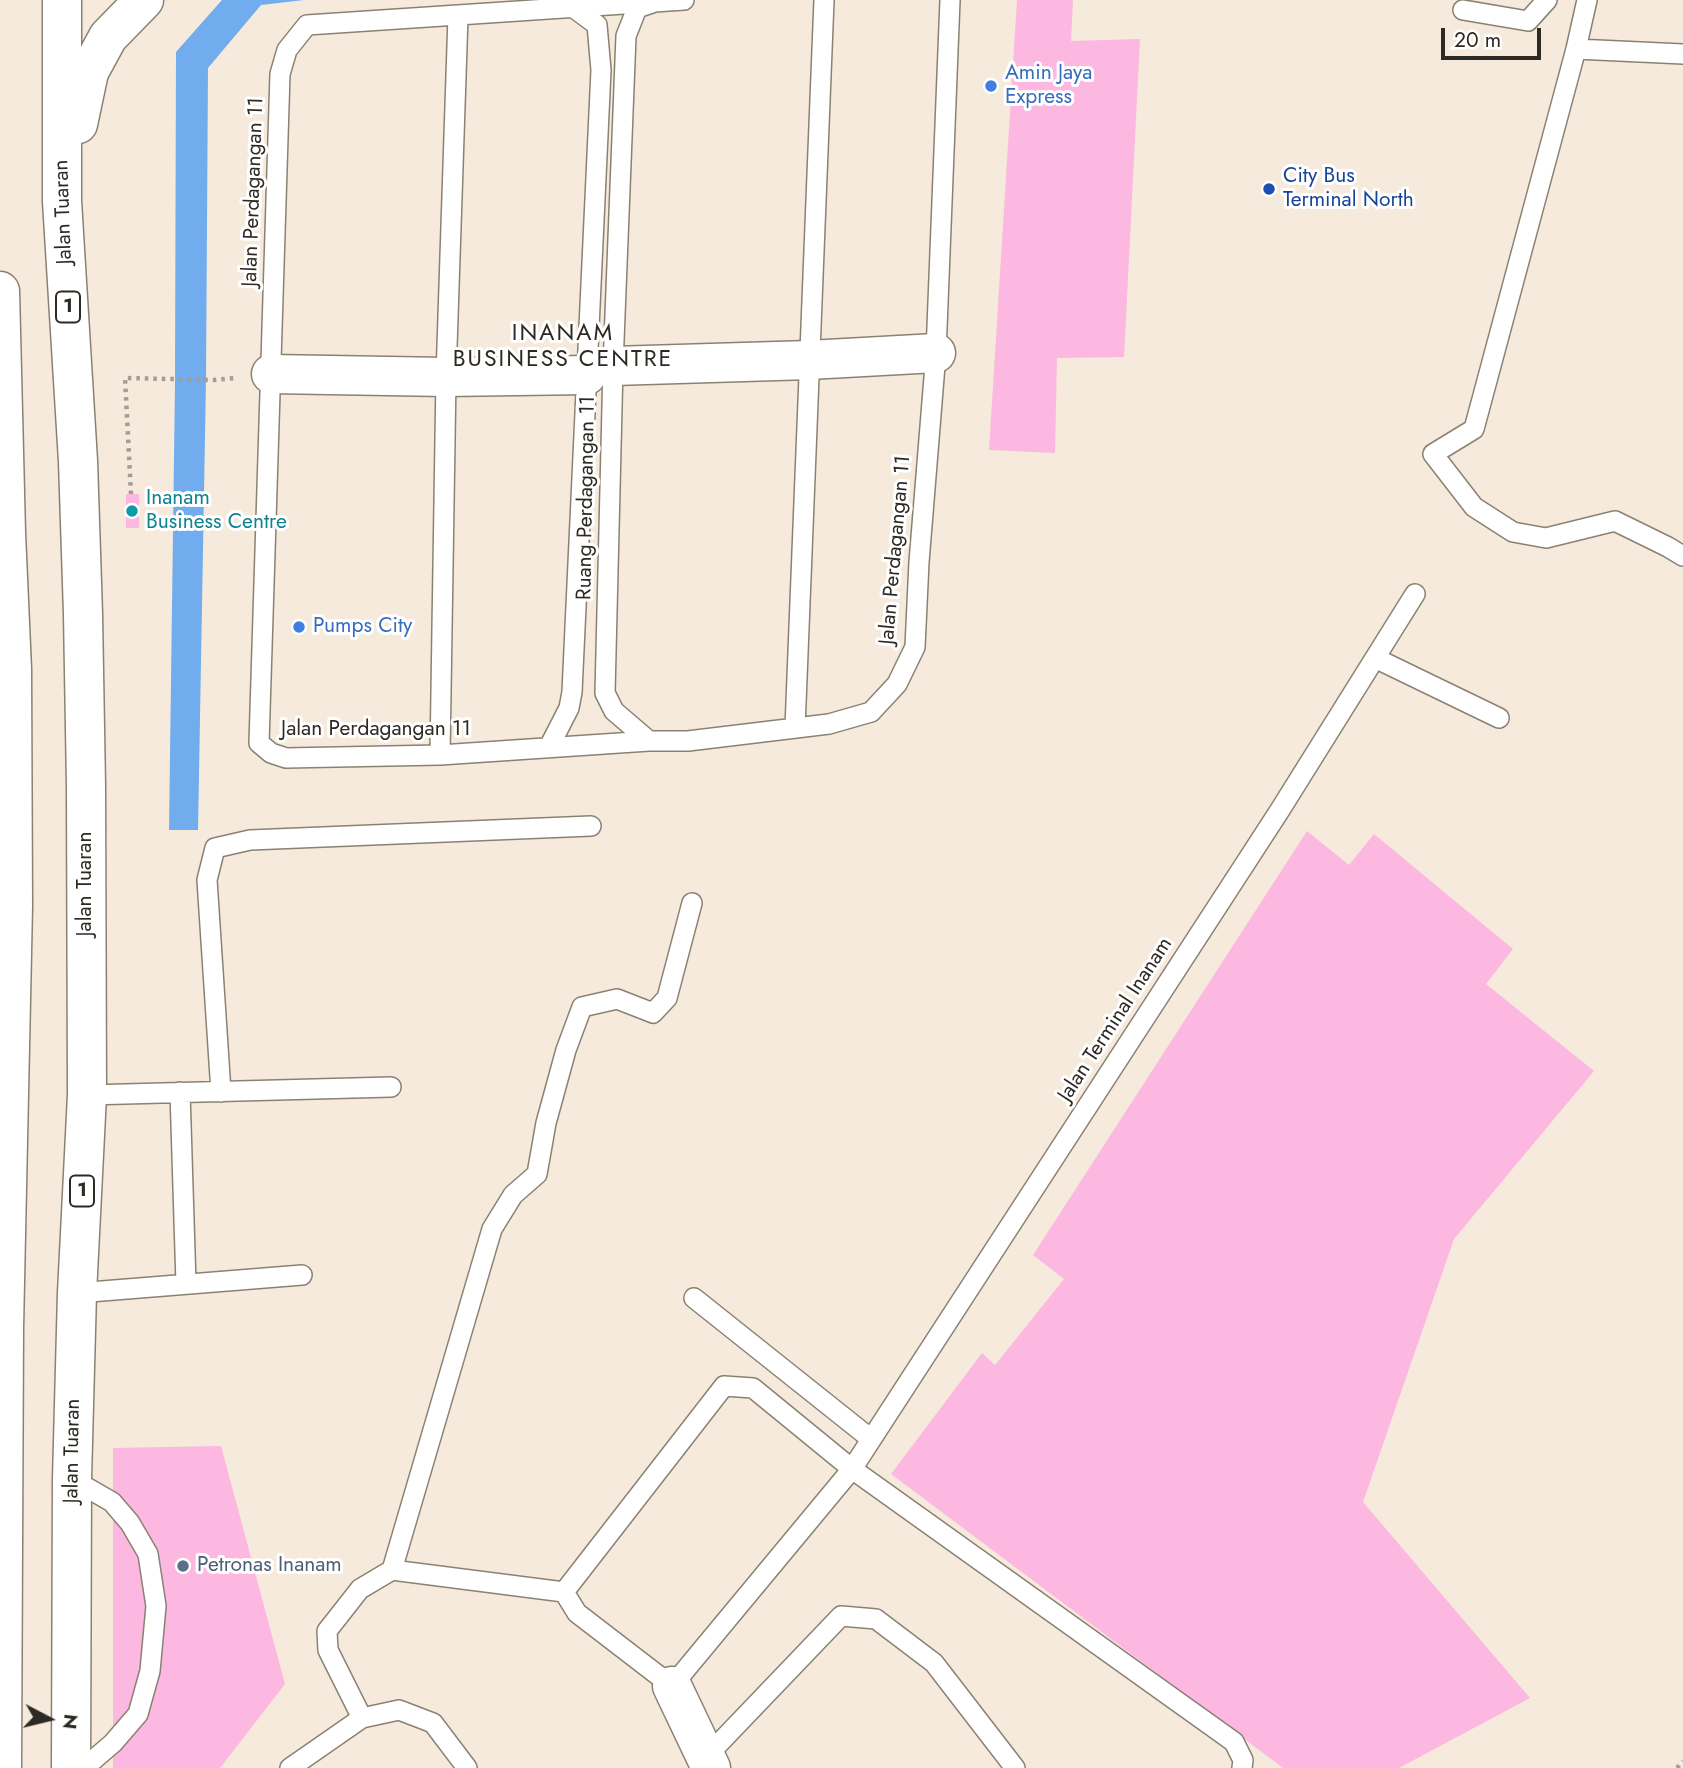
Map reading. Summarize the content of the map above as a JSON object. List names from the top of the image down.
{
  "streets": {
    "main road": ["Jalan Tuaran", "1"],
    "lane": ["Jalan Perdagangan 11", "Ruang Perdagangan 11", "Jalan Terminal Inanam"]
  },
  "crossings": [
    ["Jalan Perdagangan 11", "Ruang Perdagangan 11"]
  ],
  "districts": ["INANAM BUSINESS CENTRE"],
  "places": [
    "Amin Jaya Express",
    "City Bus Terminal North",
    "Inanam Business Centre",
    "Pumps City",
    "Petronas Inanam"
  ],
  "scale_bar": "20 m",
  "north": "right"
}
